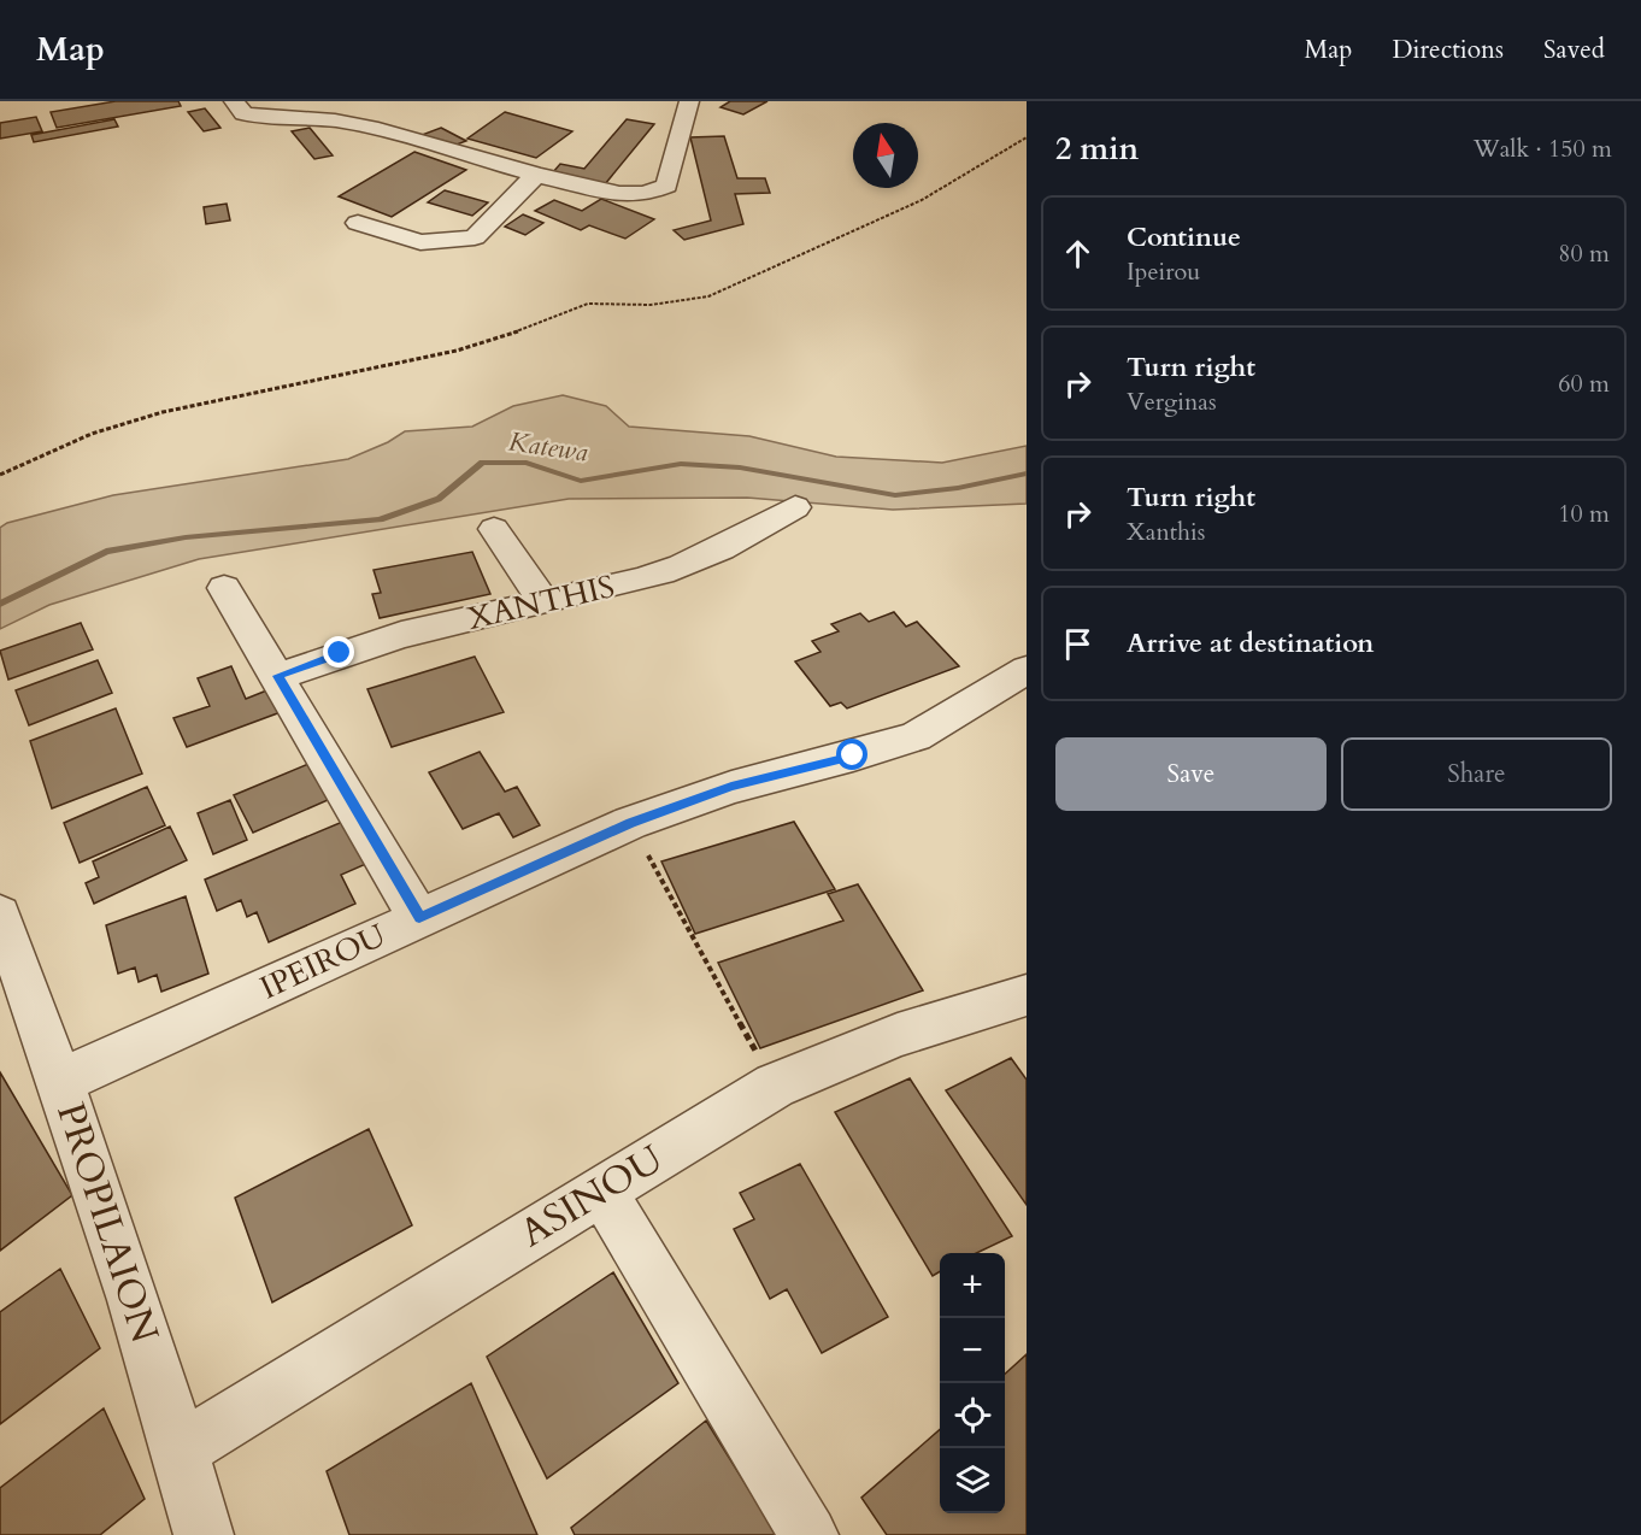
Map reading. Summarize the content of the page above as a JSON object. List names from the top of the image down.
{
  "streets": {
    "street": [
      "XANTHIS",
      "IPEIROU",
      "ASINOU",
      "PROPILAION"
    ]
  },
  "crossings": [
    ["IPEIROU", "PROPILAION"],
    ["ASINOU", "PROPILAION"]
  ],
  "water": ["Katewa"],
  "north": "top",
  "page": {
    "header": "Map",
    "nav": ["Map", "Directions", "Saved"],
    "heading": ["2 min", "Walk · 150 m"],
    "list": [
      ["Continue", "Ipeirou", "80 m"],
      ["Turn right", "Verginas", "60 m"],
      ["Turn right", "Xanthis", "10 m"],
      "Arrive at destination"
    ],
    "buttons": ["Save", "Share"],
    "map_buttons": ["+", "−"]
  }
}
